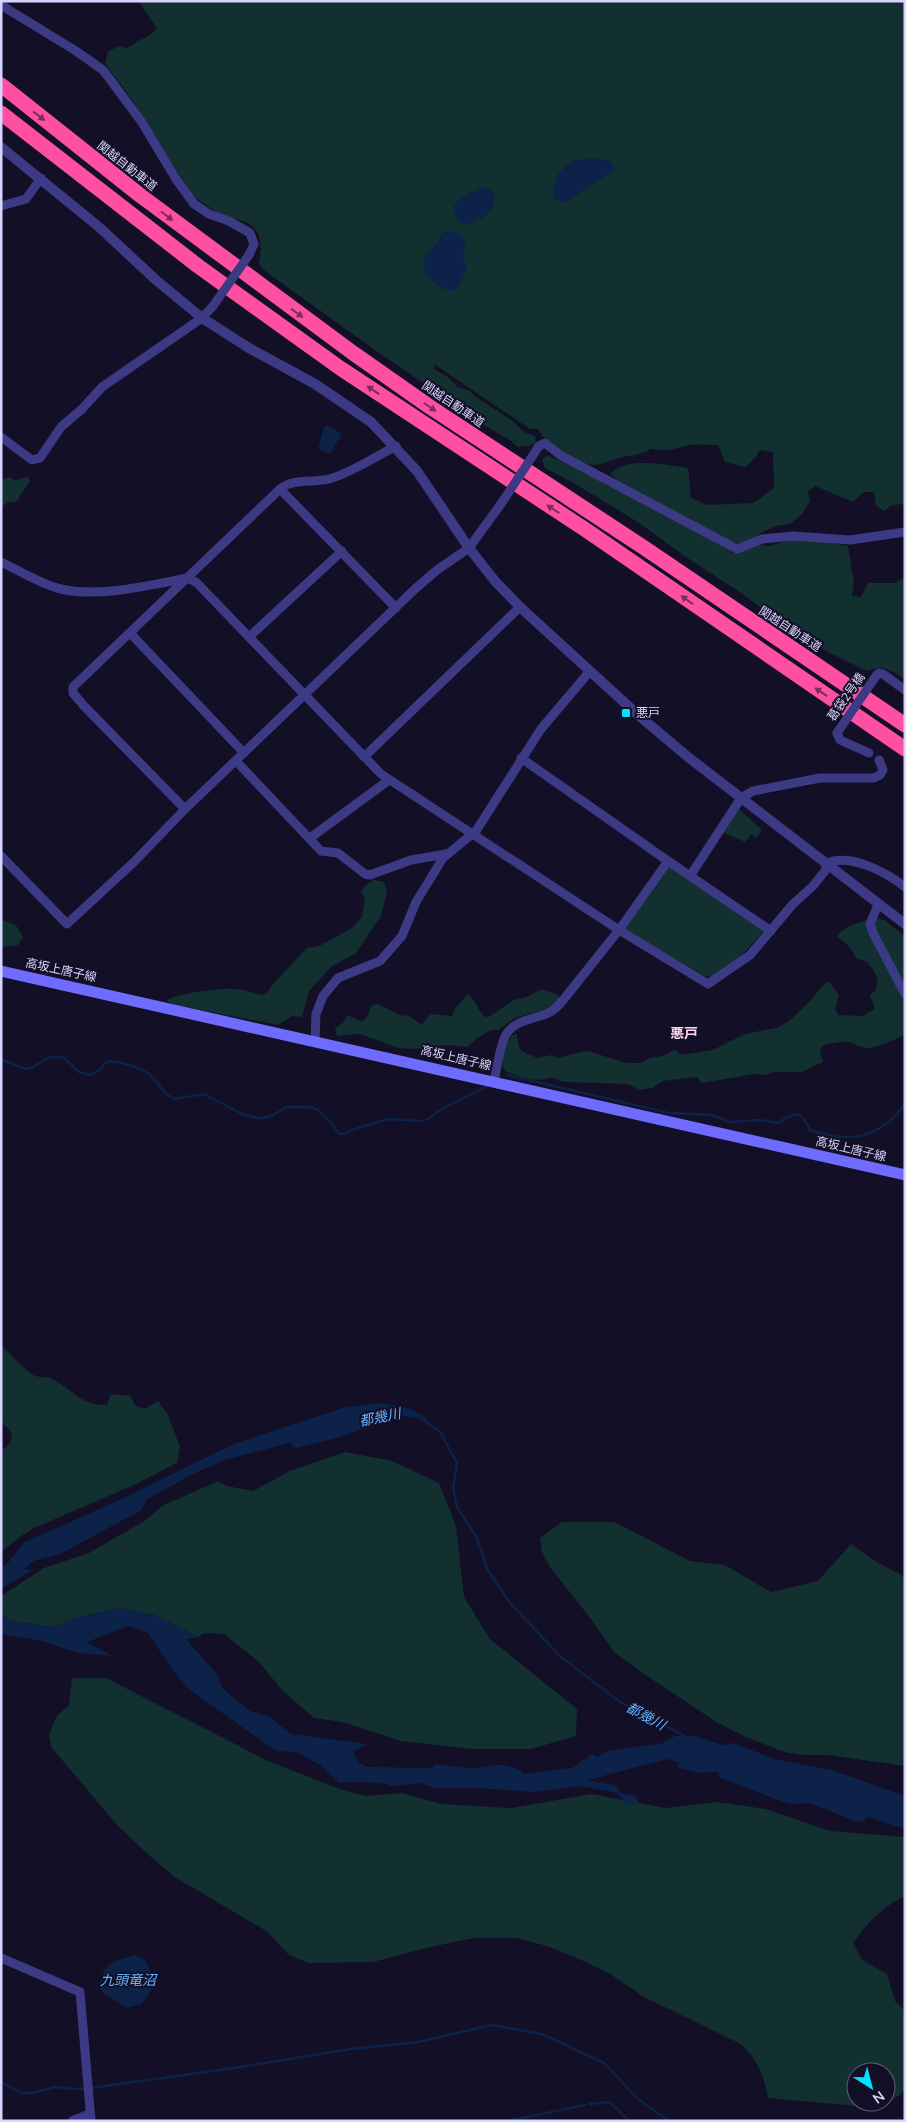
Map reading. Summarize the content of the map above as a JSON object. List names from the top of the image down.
{
  "streets": {
    "highway": ["関越自動車道"],
    "main road": ["高坂上唐子線"],
    "street": ["葛袋2号橋"]
  },
  "districts": ["悪戸"],
  "water": ["都幾川", "九頭竜沼"],
  "places": {
    "transit": ["悪戸"]
  },
  "north": "bottom right"
}
